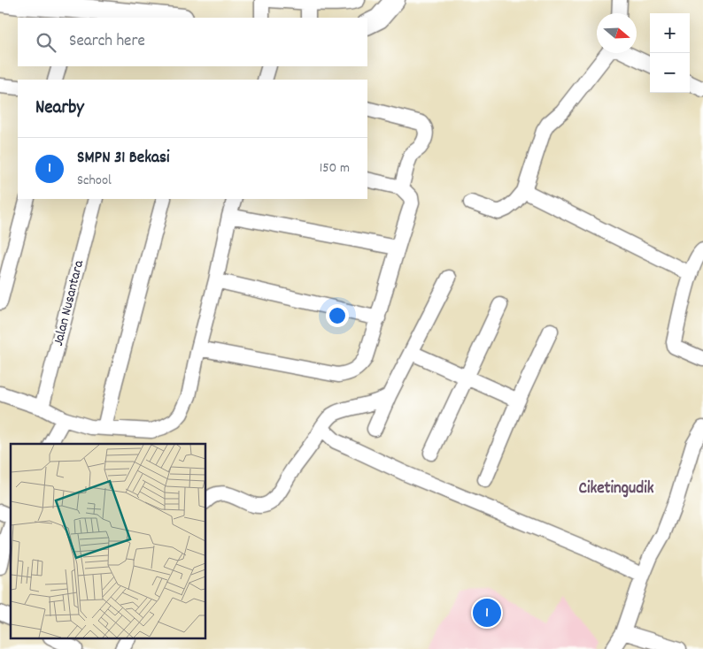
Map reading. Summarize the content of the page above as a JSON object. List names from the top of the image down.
{
  "streets": {
    "street": ["Jalan Nusantara"]
  },
  "districts": ["Ciketingudik"],
  "north": "right",
  "page": {
    "map_buttons": ["+", "−"],
    "search": "Search here",
    "heading": "Nearby",
    "list": [
      {
        "mark": "1",
        "name": "SMPN 31 Bekasi",
        "note": "School",
        "value": "150 m"
      }
    ],
    "pins": "1"
  }
}
